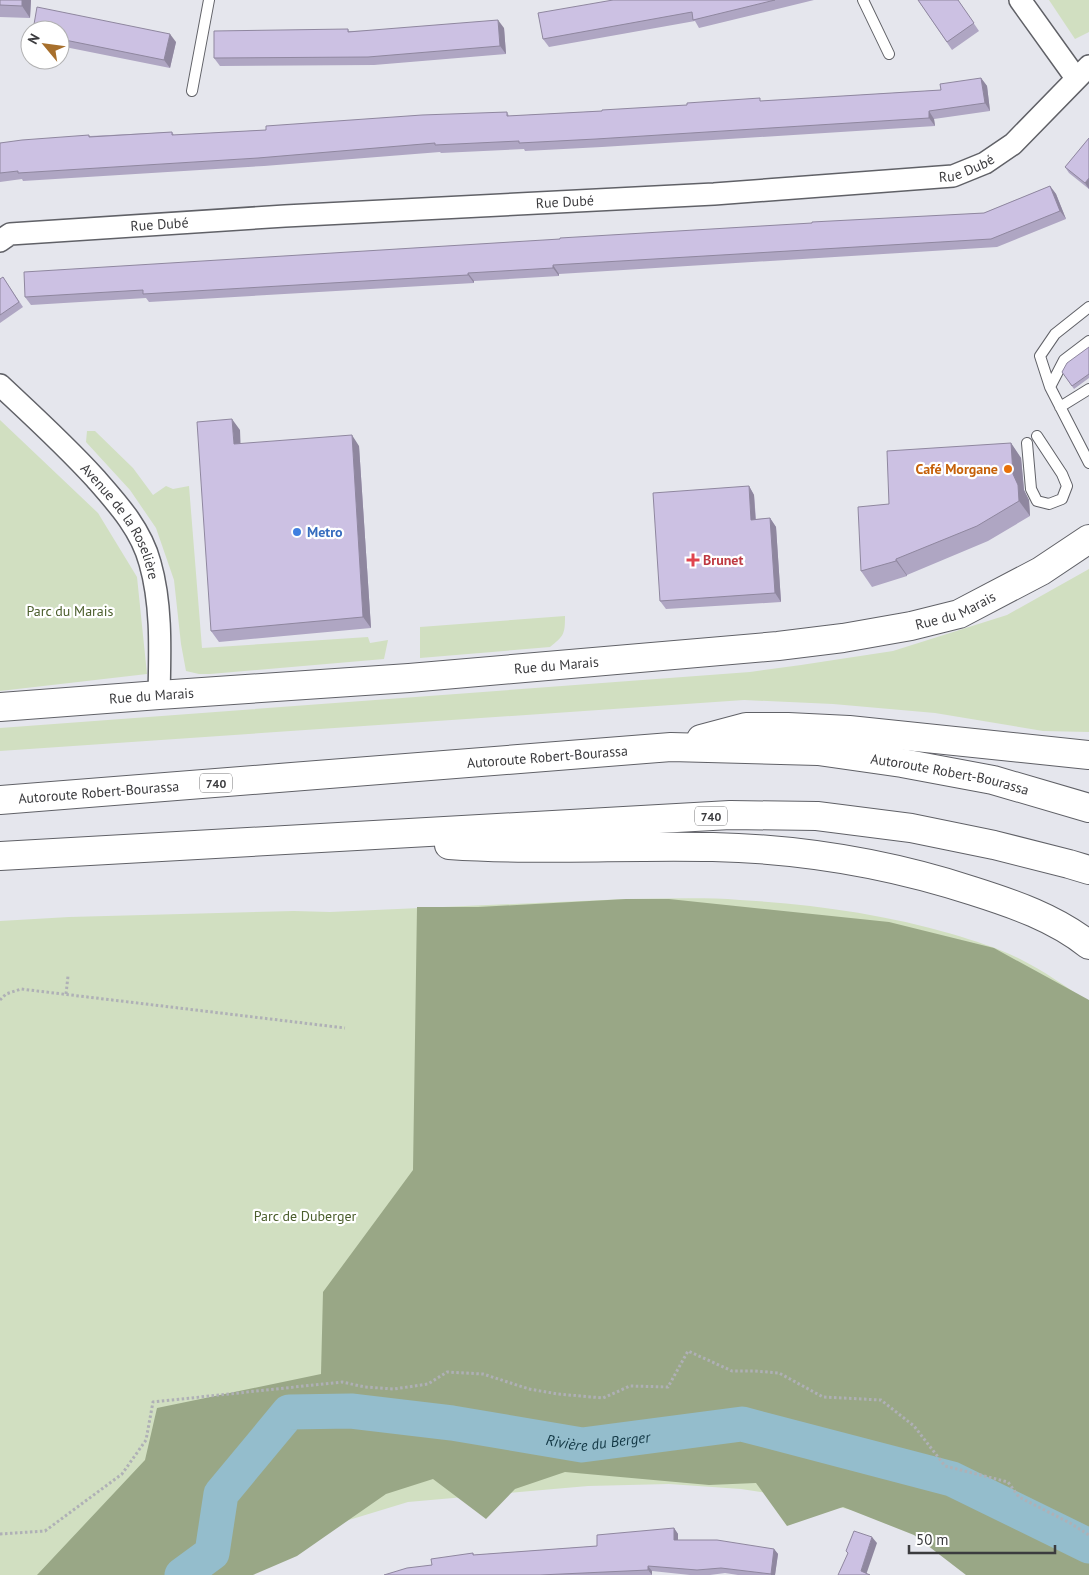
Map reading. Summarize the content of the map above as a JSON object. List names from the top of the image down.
{
  "streets": {
    "main road": ["Rue du Marais", "Autoroute Robert-Bourassa", "740"],
    "street": ["Rue Dubé", "Avenue de la Roselière"]
  },
  "crossings": [
    ["Avenue de la Roselière", "Rue du Marais"]
  ],
  "water": ["Rivière du Berger"],
  "parks": ["Parc du Marais", "Parc de Duberger"],
  "places": {
    "other": ["Café Morgane", "Metro"],
    "health": ["Brunet"]
  },
  "scale_bar": "50 m",
  "north": "top left"
}
